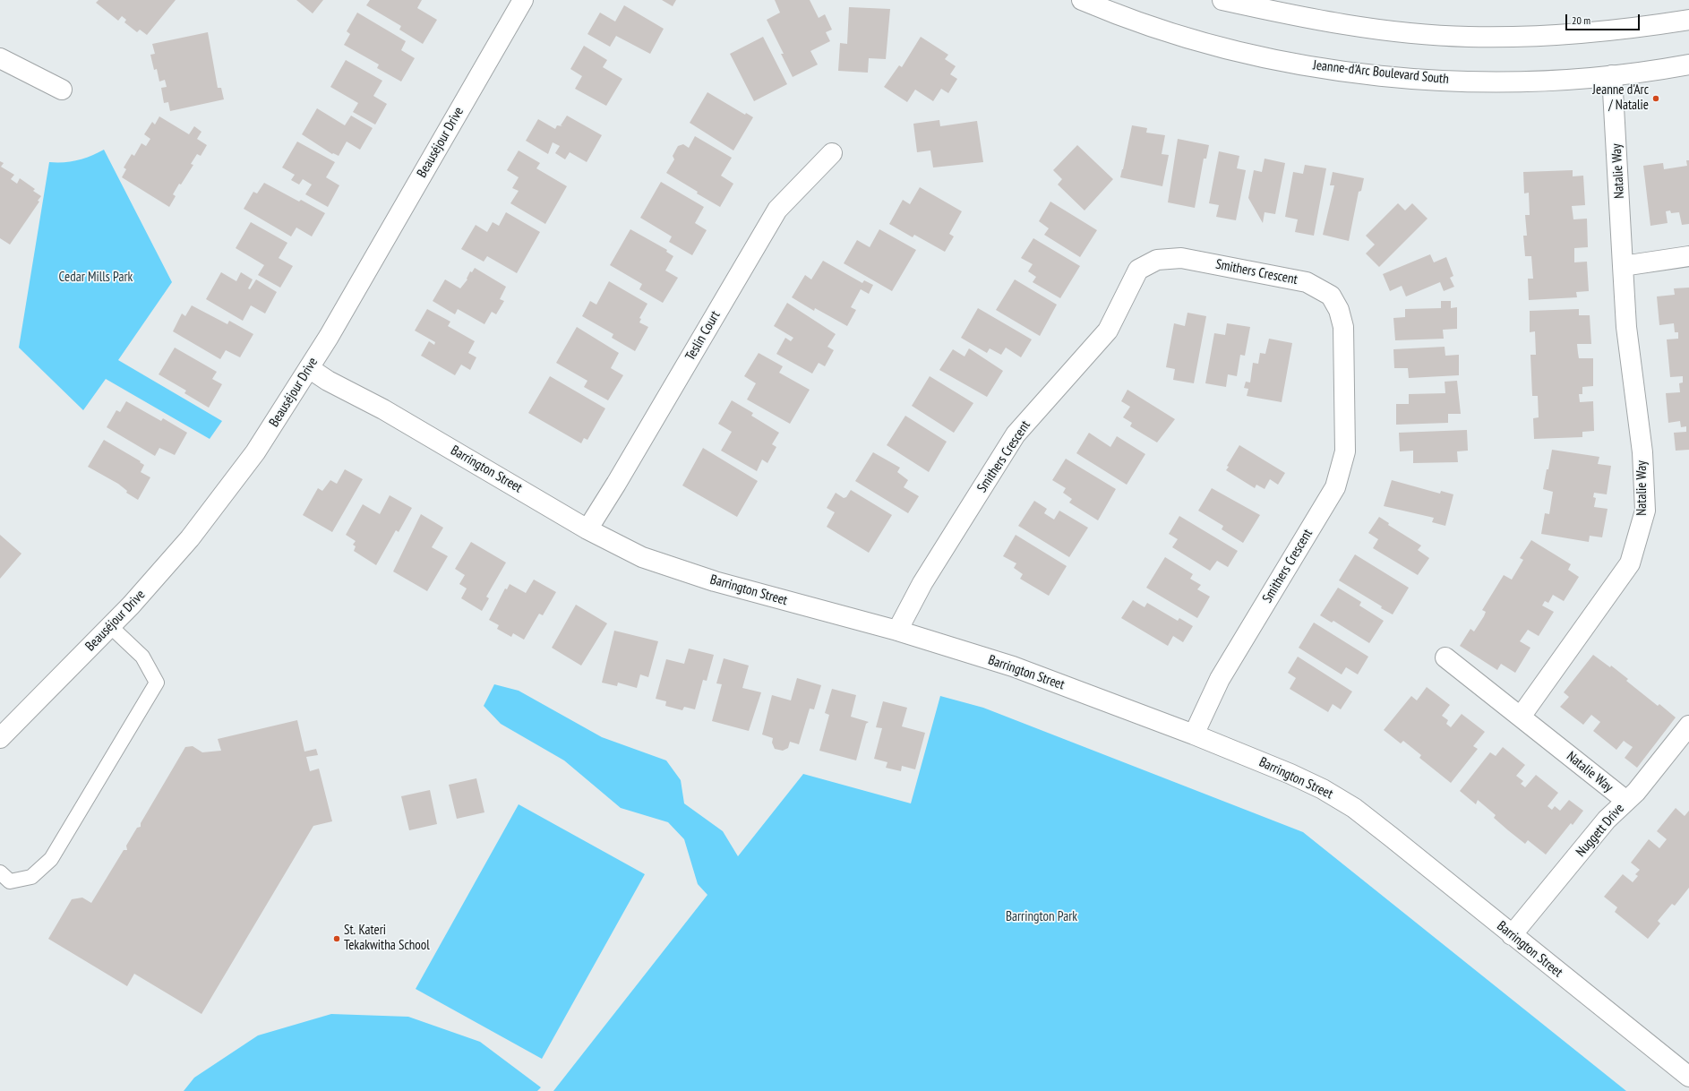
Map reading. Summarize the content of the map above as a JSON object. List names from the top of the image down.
{
  "streets": {
    "street": [
      "Jeanne-d'Arc Boulevard South",
      "Beauséjour Drive",
      "Natalie Way",
      "Smithers Crescent",
      "Teslin Court",
      "Barrington Street",
      "Nuggett Drive"
    ]
  },
  "crossings": [
    ["Jeanne-d'Arc Boulevard South", "Natalie Way"],
    ["Beauséjour Drive", "Barrington Street"],
    ["Natalie Way", "Nuggett Drive"],
    ["Smithers Crescent", "Barrington Street"],
    ["Teslin Court", "Barrington Street"],
    ["Barrington Street", "Nuggett Drive"]
  ],
  "parks": ["Cedar Mills Park", "Barrington Park"],
  "places": ["Jeanne d'Arc / Natalie", "St. Kateri Tekakwitha School"],
  "scale_bar": "20 m"
}
